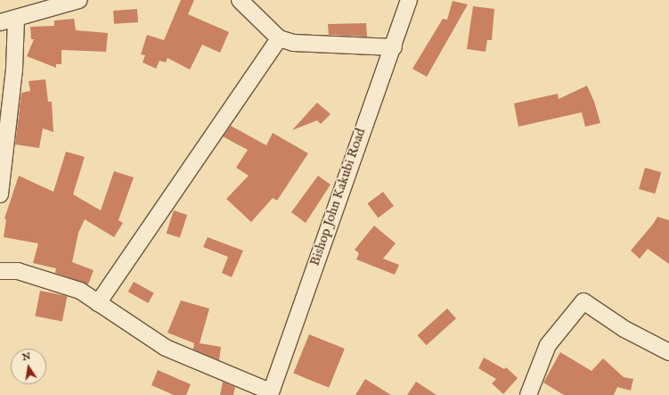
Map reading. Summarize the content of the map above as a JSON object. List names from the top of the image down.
{
  "streets": {
    "street": ["Bishop John Kakubi Road"]
  },
  "north": "top"
}
